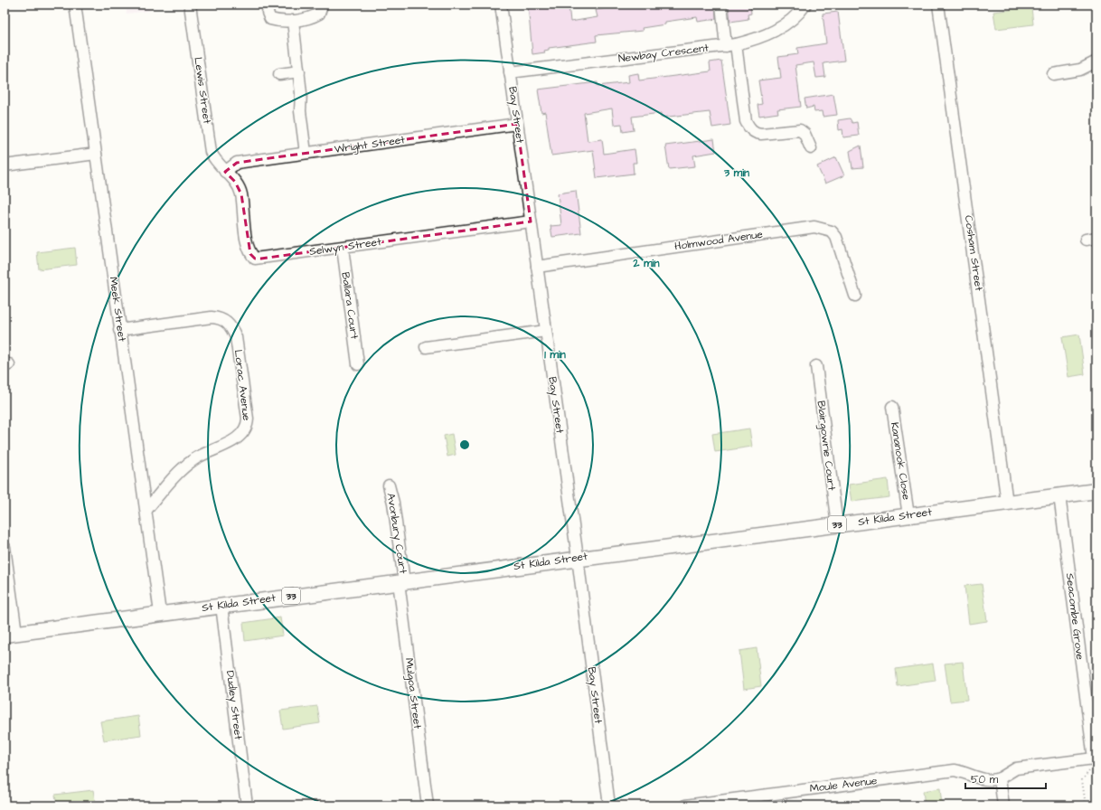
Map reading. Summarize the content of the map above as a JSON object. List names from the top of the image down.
{
  "streets": {
    "main road": ["St Kilda Street", "33"],
    "street": [
      "Newbay Crescent",
      "Lewis Street",
      "Bay Street",
      "Wright Street",
      "Holmwood Avenue",
      "Selwyn Street",
      "Cosham Street",
      "Ballara Court",
      "Meek Street",
      "Lorac Avenue",
      "Blairgowrie Court",
      "Kananook Close",
      "Avonbury Court",
      "Seacombe Grove",
      "Mulgoa Street",
      "Dudley Street",
      "Moule Avenue"
    ]
  },
  "crossings": [
    ["Newbay Crescent", "Bay Street"],
    ["Lewis Street", "Wright Street"],
    ["Lewis Street", "Selwyn Street"],
    ["Bay Street", "Wright Street"],
    ["Bay Street", "Holmwood Avenue"],
    ["Bay Street", "Selwyn Street"],
    ["Bay Street", "St Kilda Street"],
    ["Wright Street", "Selwyn Street"],
    ["Selwyn Street", "Ballara Court"],
    ["Cosham Street", "St Kilda Street"],
    ["Meek Street", "Lorac Avenue"],
    ["Meek Street", "St Kilda Street"],
    ["Blairgowrie Court", "St Kilda Street"],
    ["Kananook Close", "St Kilda Street"],
    ["St Kilda Street", "Avonbury Court"],
    ["St Kilda Street", "Seacombe Grove"],
    ["St Kilda Street", "Mulgoa Street"],
    ["St Kilda Street", "Dudley Street"],
    ["Avonbury Court", "Mulgoa Street"],
    ["Seacombe Grove", "Moule Avenue"]
  ],
  "scale_bar": "50 m",
  "rings": ["3 min", "2 min", "1 min"]
}
